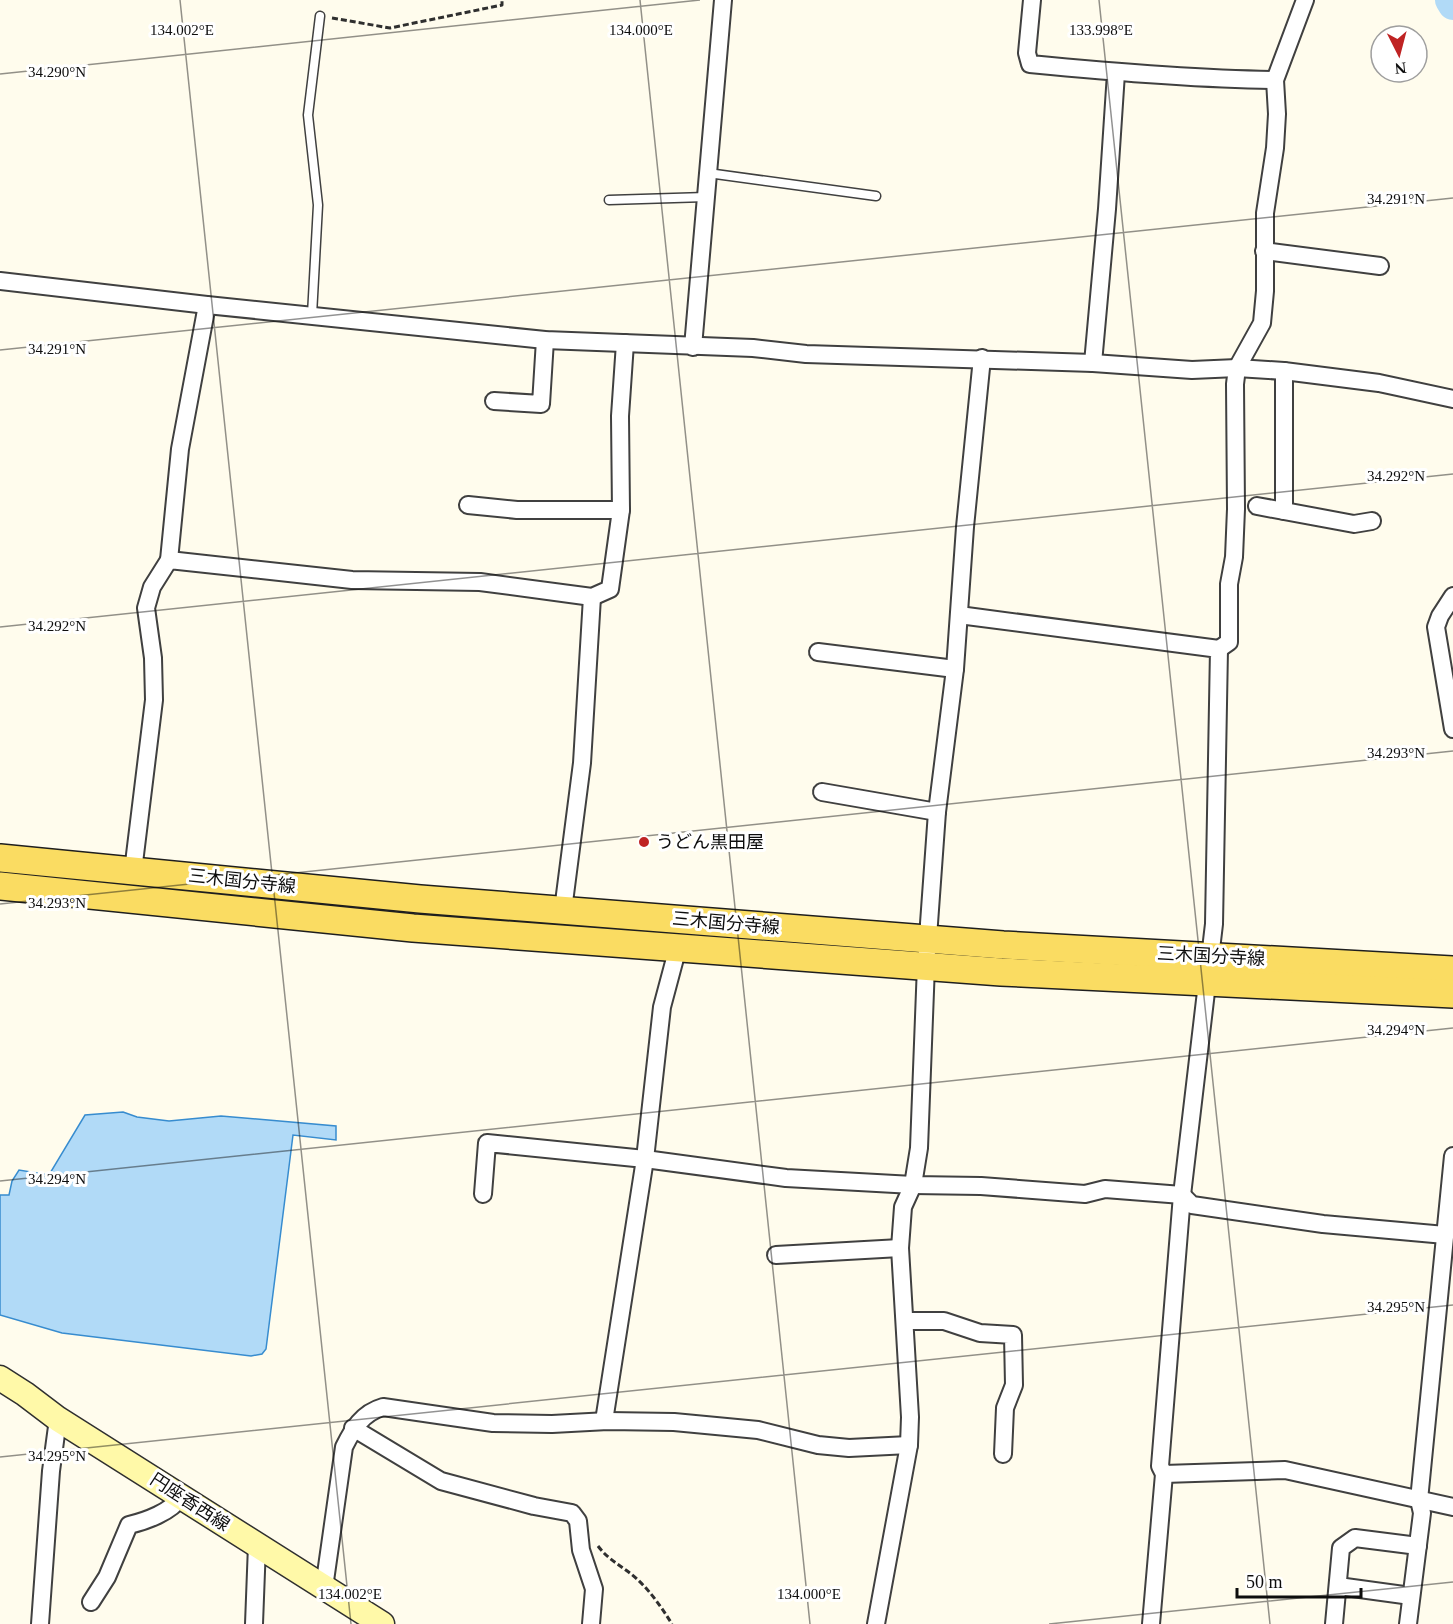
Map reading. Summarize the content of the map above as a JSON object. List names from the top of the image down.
{
  "streets": {
    "main road": ["三木国分寺線", "円座香西線"]
  },
  "places": ["うどん黒田屋"],
  "scale_bar": "50 m",
  "north": "bottom",
  "coordinates": [
    "134.002°E",
    "134.000°E",
    "133.998°E",
    "34.290°N",
    "34.291°N",
    "34.292°N",
    "34.293°N",
    "34.294°N",
    "34.295°N"
  ]
}
